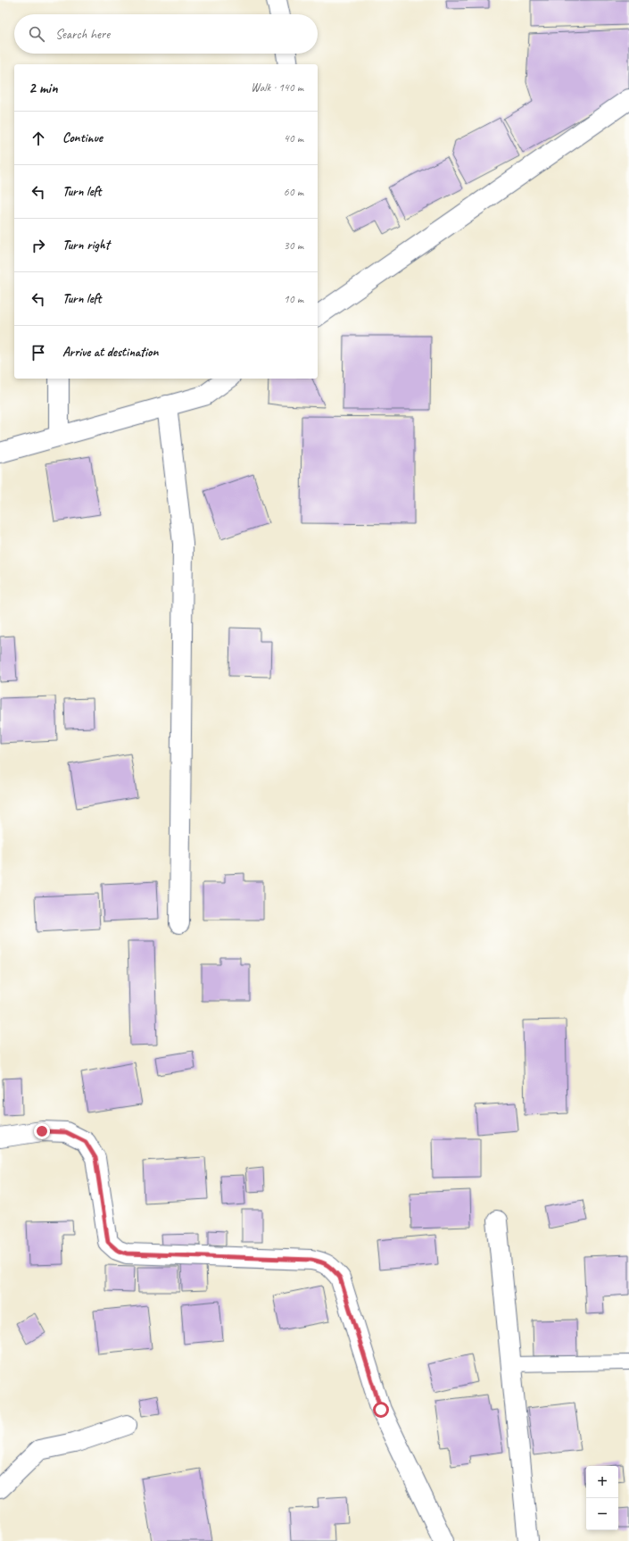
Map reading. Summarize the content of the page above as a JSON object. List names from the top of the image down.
{
  "page": {
    "search": "Search here",
    "heading": ["2 min", "Walk · 140 m"],
    "list": [
      ["Continue", "40 m"],
      ["Turn left", "60 m"],
      ["Turn right", "30 m"],
      ["Turn left", "10 m"],
      "Arrive at destination"
    ],
    "map_buttons": ["+", "−"]
  }
}
